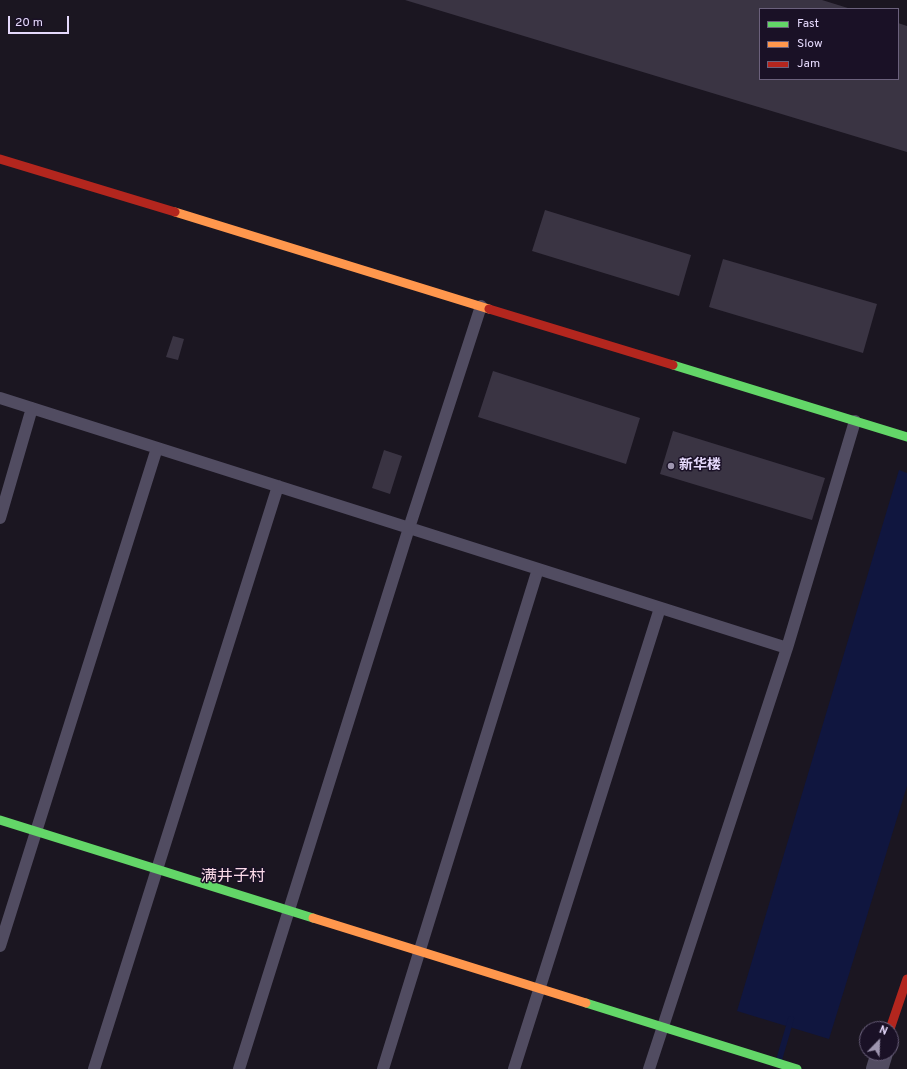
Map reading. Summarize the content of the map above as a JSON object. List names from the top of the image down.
{
  "districts": ["满井子村"],
  "places": ["新华楼"],
  "legend": ["Fast", "Slow", "Jam"],
  "scale_bar": "20 m",
  "north": "top right"
}
